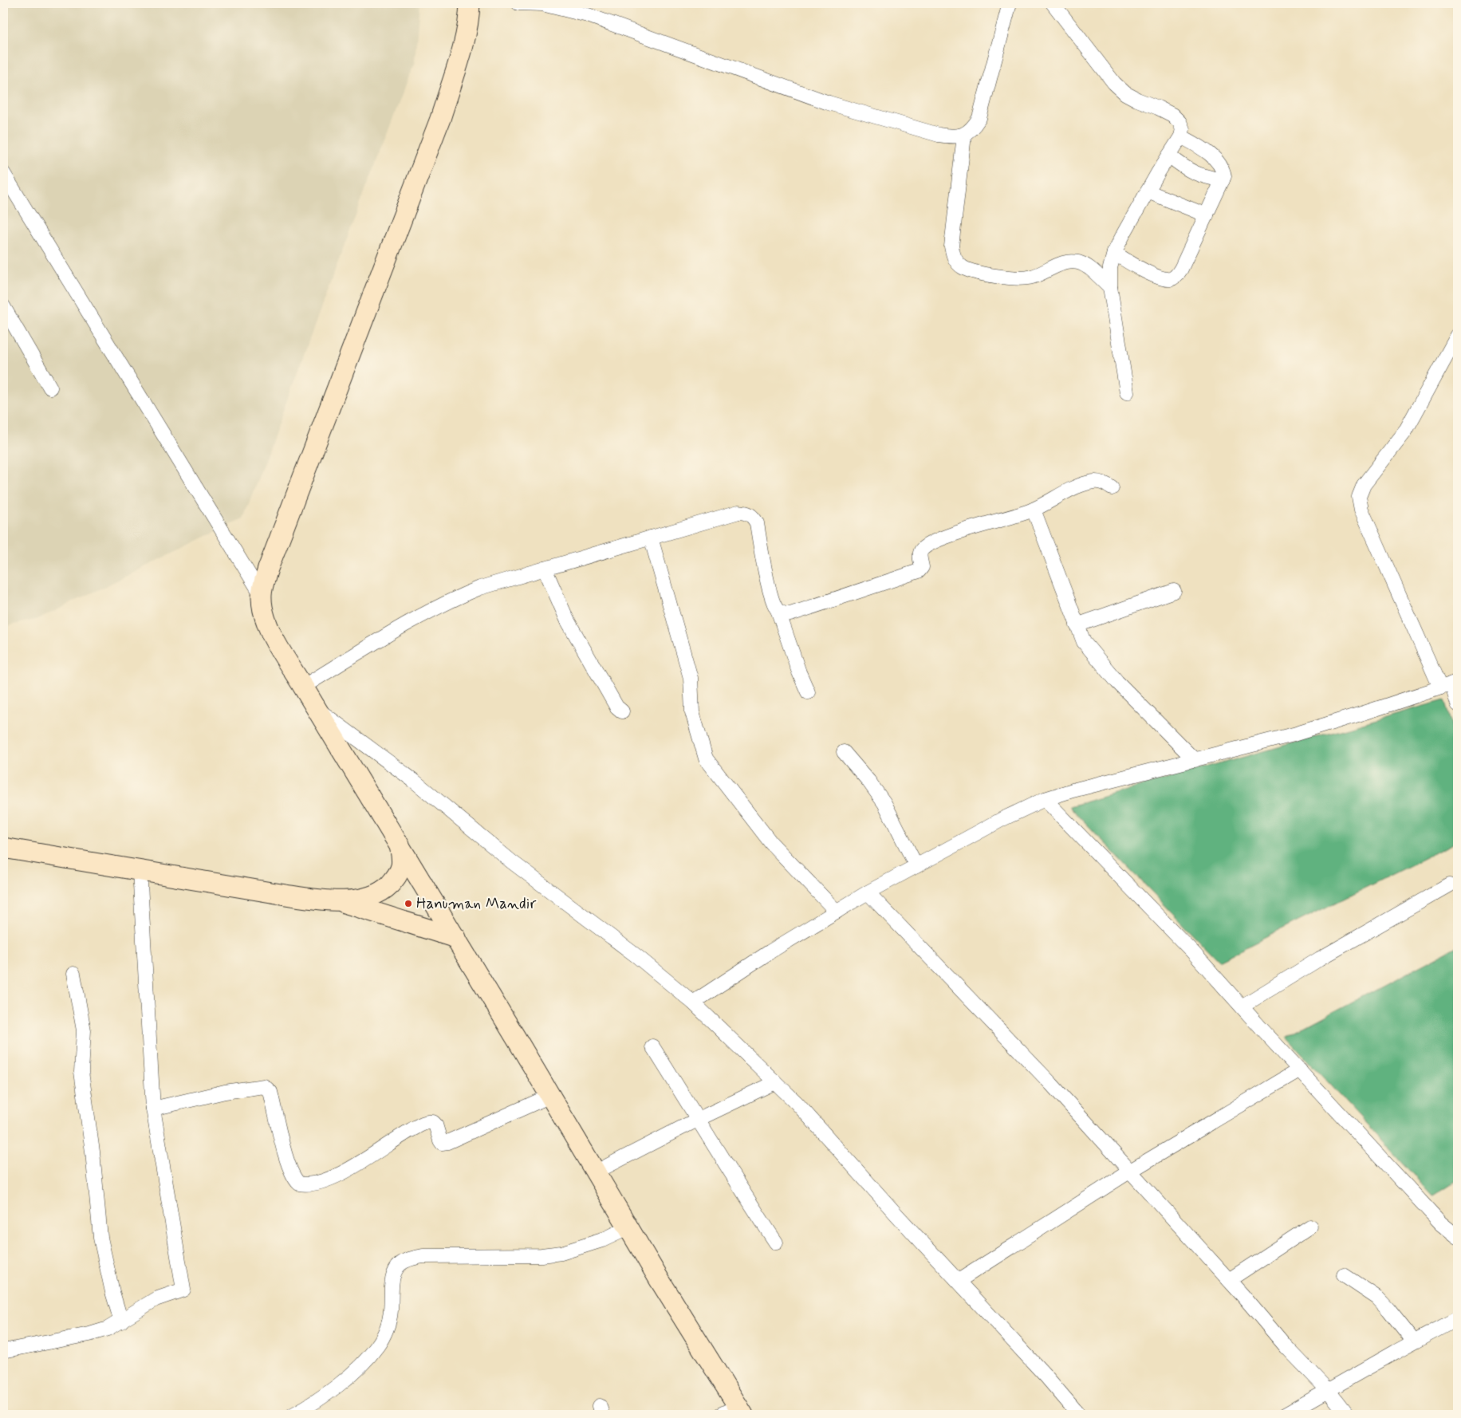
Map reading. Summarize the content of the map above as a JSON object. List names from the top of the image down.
{
  "places": ["Hanuman Mandir"]
}
